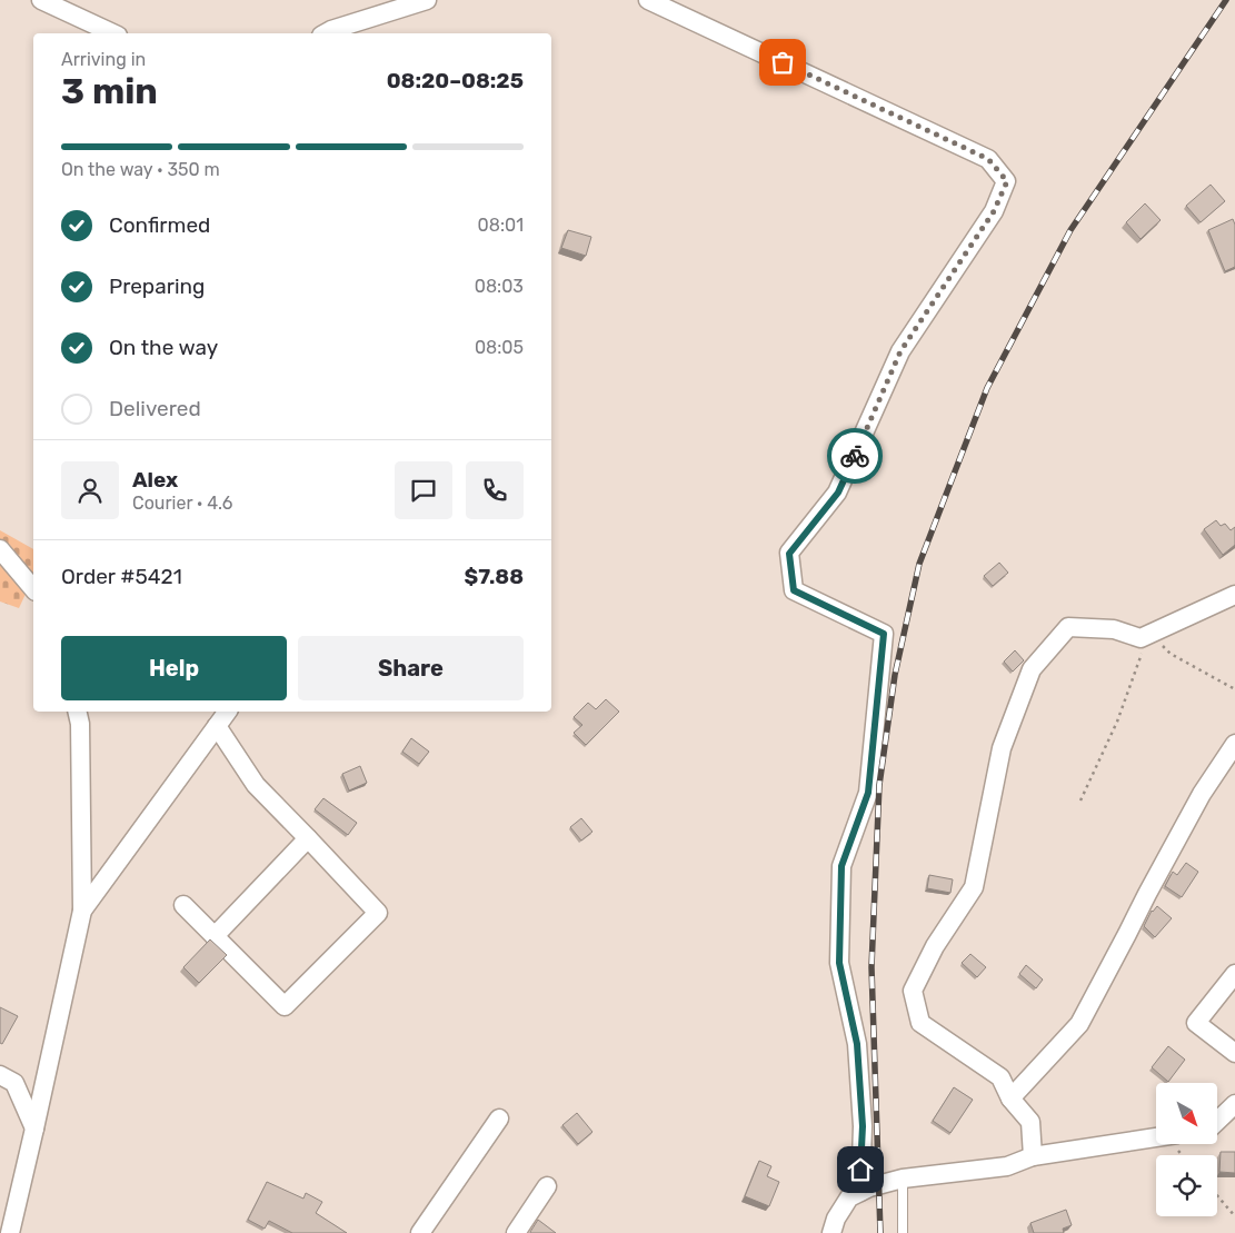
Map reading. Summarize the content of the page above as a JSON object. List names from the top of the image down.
{
  "north": "bottom right",
  "page": {
    "heading": ["3 min", "Arriving in", "08:20–08:25"],
    "panel": [
      "Alex",
      "Courier · 4.6",
      "Order #5421",
      "$7.88"
    ],
    "bar": "On the way · 350 m",
    "list": [
      ["Confirmed", "08:01"],
      ["Preparing", "08:03"],
      ["On the way", "08:05"],
      "Delivered"
    ],
    "buttons": ["Help", "Share"]
  }
}
